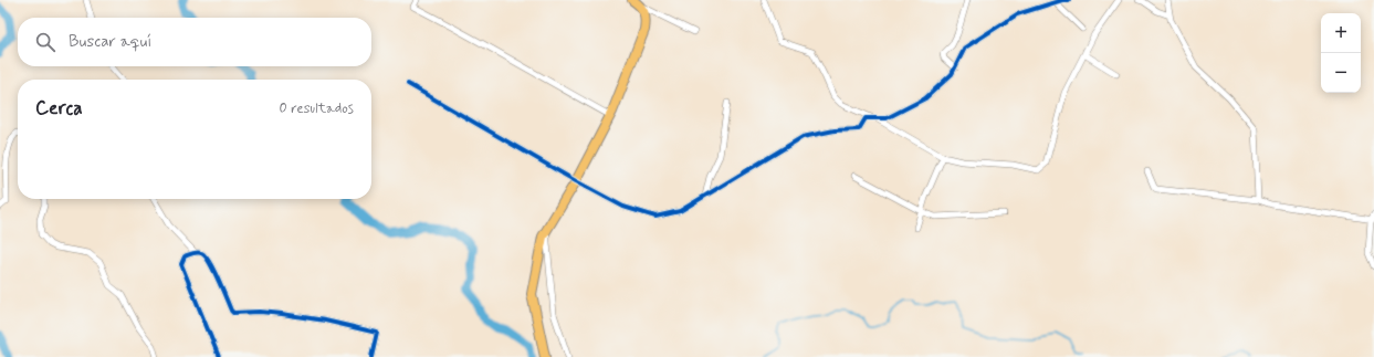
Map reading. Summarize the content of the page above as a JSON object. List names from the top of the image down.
{
  "page": {
    "map_buttons": ["+", "−"],
    "search": "Buscar aquí",
    "heading": ["Cerca", "0 resultados"]
  }
}
